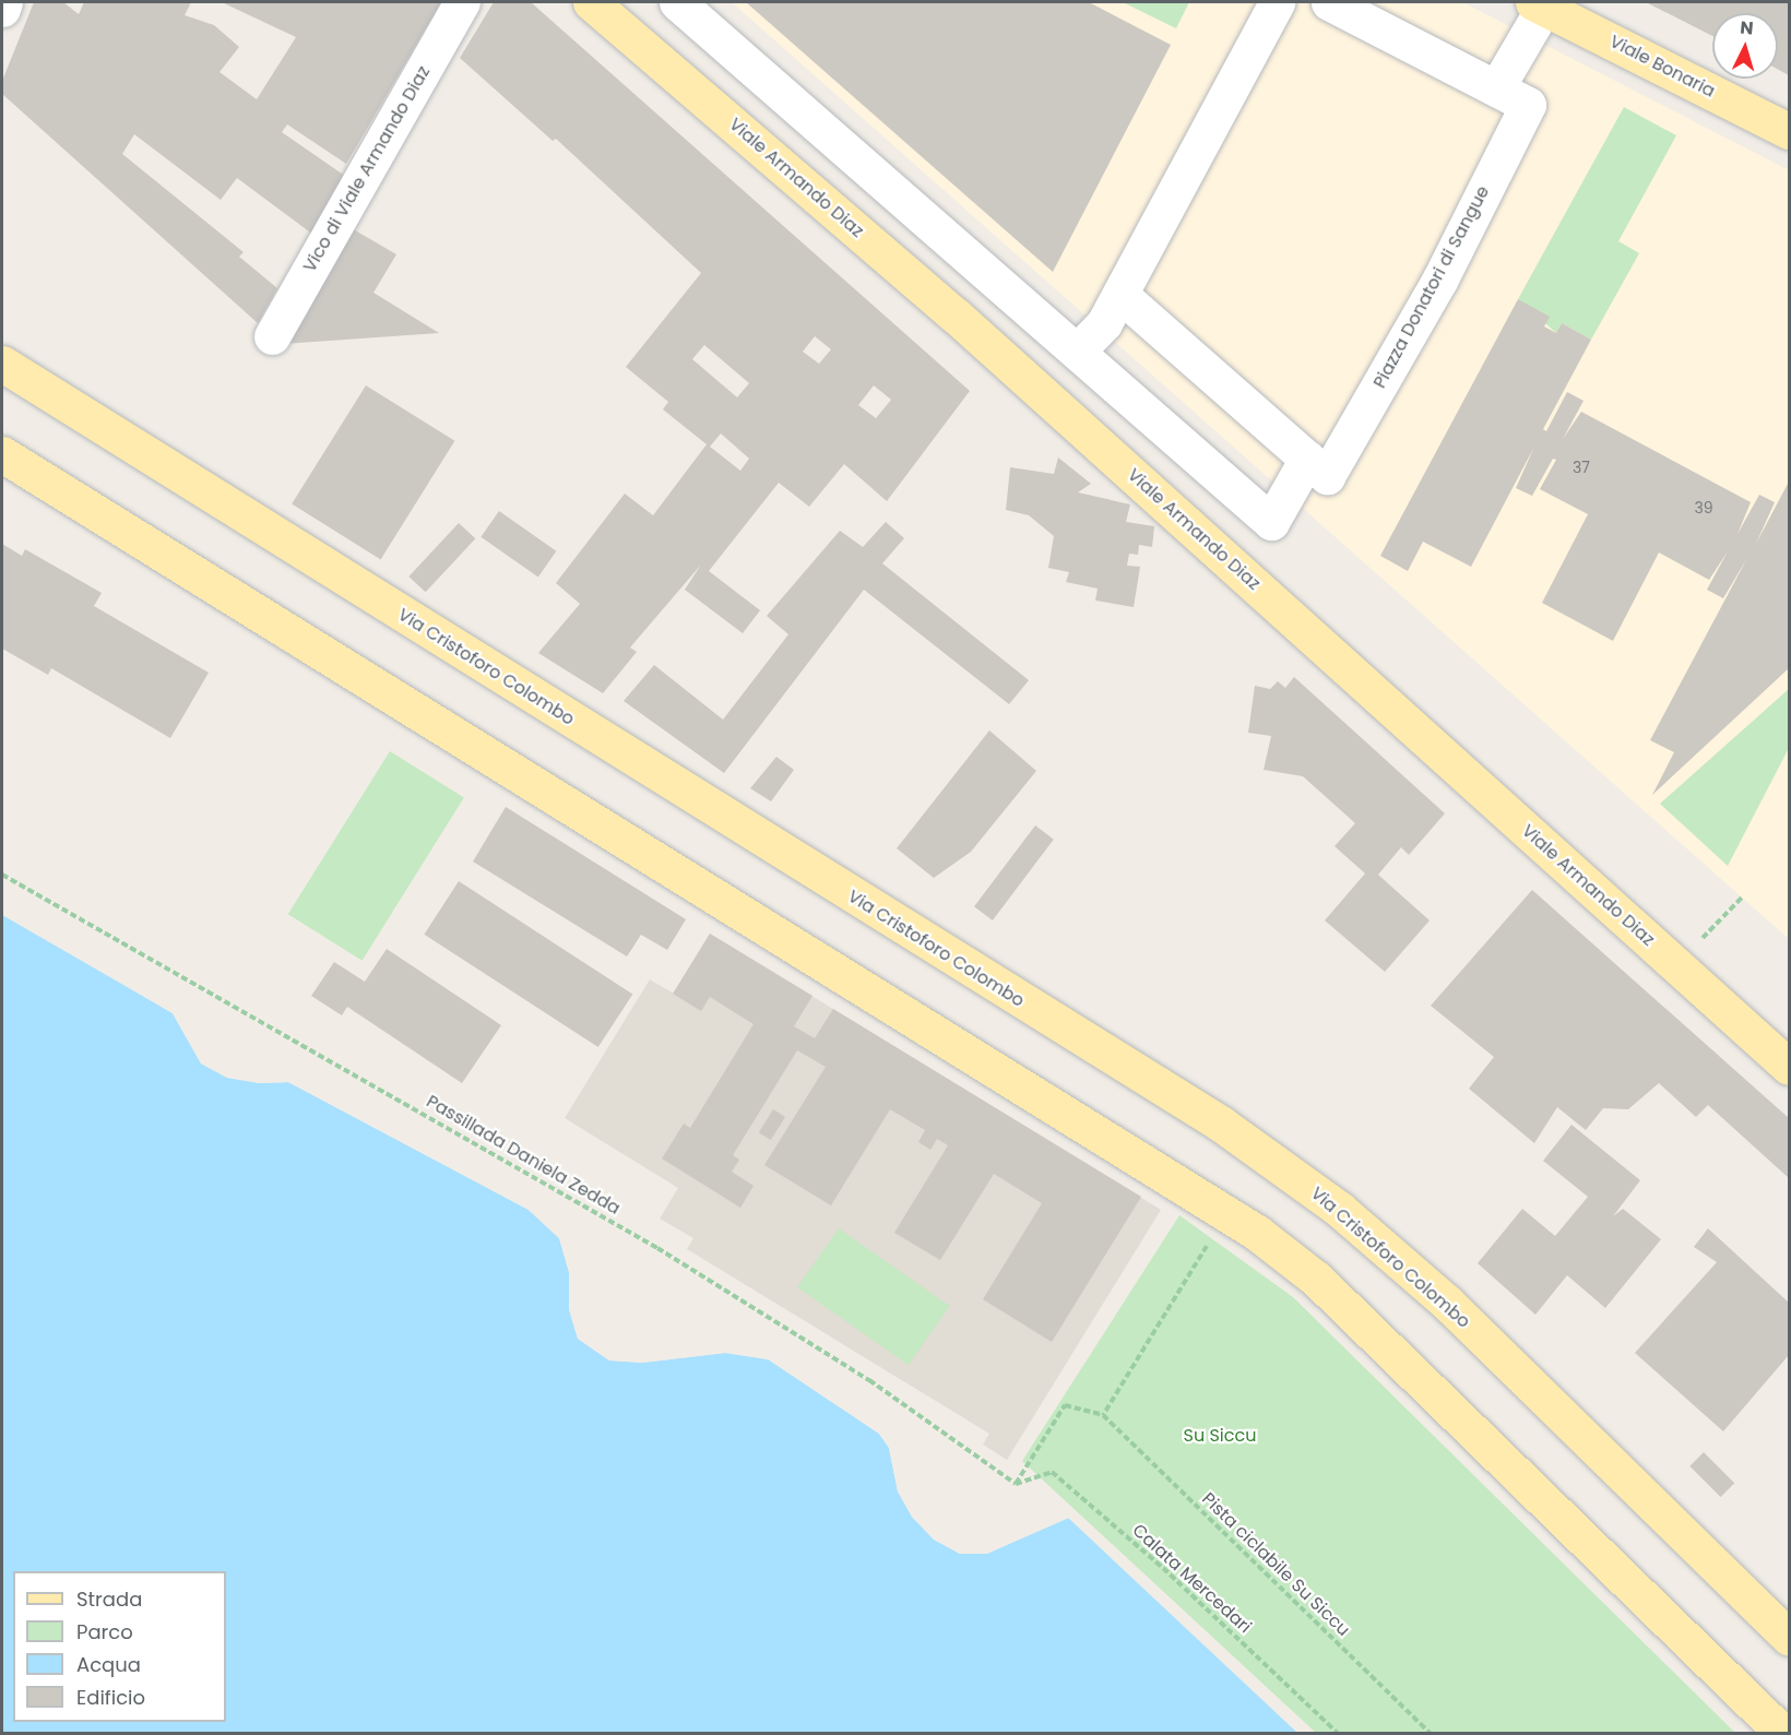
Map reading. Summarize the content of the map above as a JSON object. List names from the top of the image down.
{
  "streets": {
    "main road": ["Viale Bonaria", "Viale Armando Diaz", "Via Cristoforo Colombo"],
    "street": ["Vico di Viale Armando Diaz", "Piazza Donatori di Sangue"],
    "path": ["Passillada Daniela Zedda", "Pista ciclabile Su Siccu", "Calata Mercedari"]
  },
  "crossings": [
    ["Passillada Daniela Zedda", "Pista ciclabile Su Siccu"],
    ["Passillada Daniela Zedda", "Calata Mercedari"],
    ["Pista ciclabile Su Siccu", "Calata Mercedari"]
  ],
  "parks": ["Su Siccu"],
  "house_numbers": ["37", "39"],
  "legend": [
    "Strada",
    "Parco",
    "Acqua",
    "Edificio"
  ],
  "north": "top"
}
